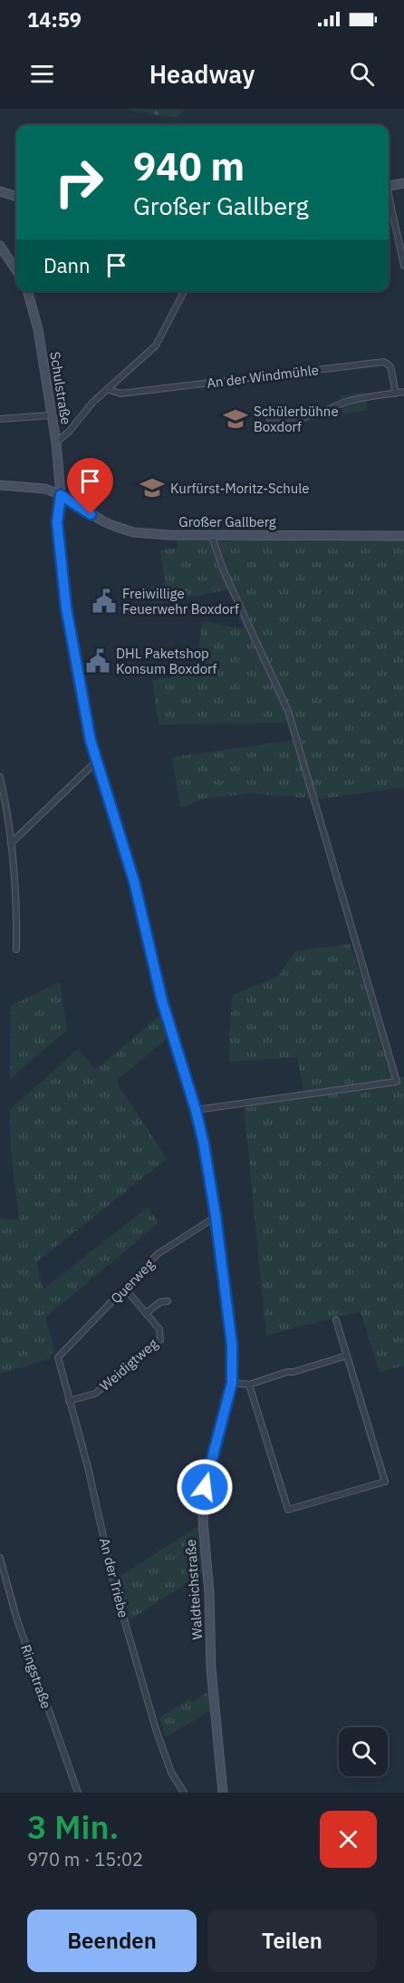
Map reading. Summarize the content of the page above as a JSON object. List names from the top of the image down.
{
  "streets": {
    "street": [
      "An der Windmühle",
      "Schulstraße",
      "Großer Gallberg",
      "Querweg",
      "Weidigtweg",
      "An der Triebe",
      "Waldteichstraße",
      "Ringstraße"
    ]
  },
  "crossings": [
    ["Schulstraße", "Großer Gallberg"],
    ["Schulstraße", "Waldteichstraße"],
    ["Großer Gallberg", "Waldteichstraße"],
    ["Querweg", "Weidigtweg"],
    ["Querweg", "An der Triebe"],
    ["Querweg", "Waldteichstraße"],
    ["Weidigtweg", "An der Triebe"]
  ],
  "places": {
    "school or university": ["Schülerbühne Boxdorf", "Kurfürst-Moritz-Schule"],
    "public building": ["Freiwillige Feuerwehr Boxdorf", "DHL Paketshop Konsum Boxdorf"]
  },
  "page": {
    "status": "14:59",
    "header": "Headway",
    "turn": ["940 m", "Großer Gallberg"],
    "then": "Dann",
    "heading": ["3 Min.", "970 m · 15:02"],
    "buttons": ["Beenden", "Teilen"]
  }
}
